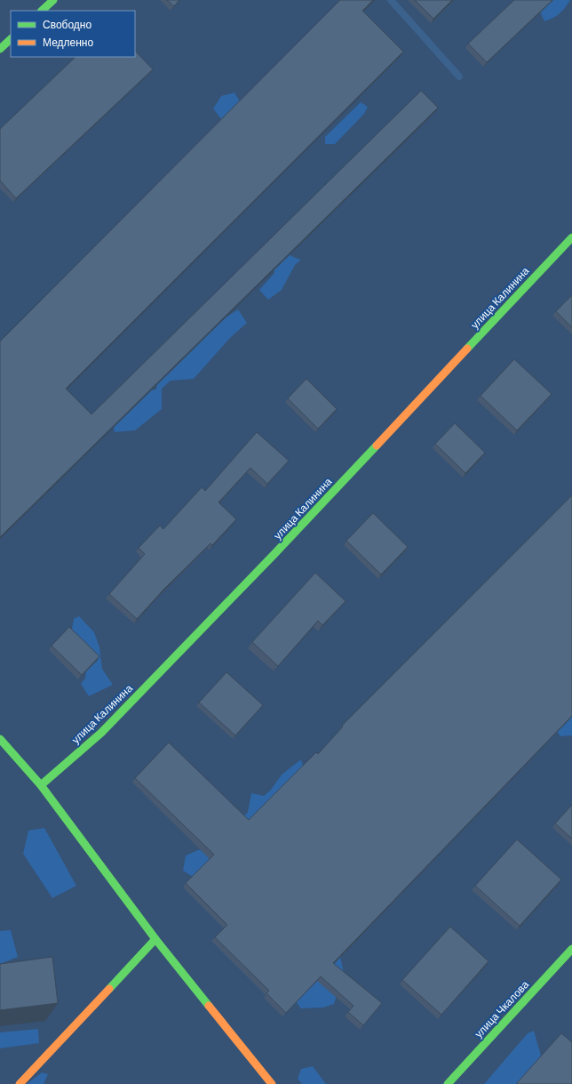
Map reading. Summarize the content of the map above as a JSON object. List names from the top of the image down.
{
  "streets": {
    "street": ["улица Калинина", "улица Чкалова"]
  },
  "legend": ["Свободно", "Медленно"]
}
